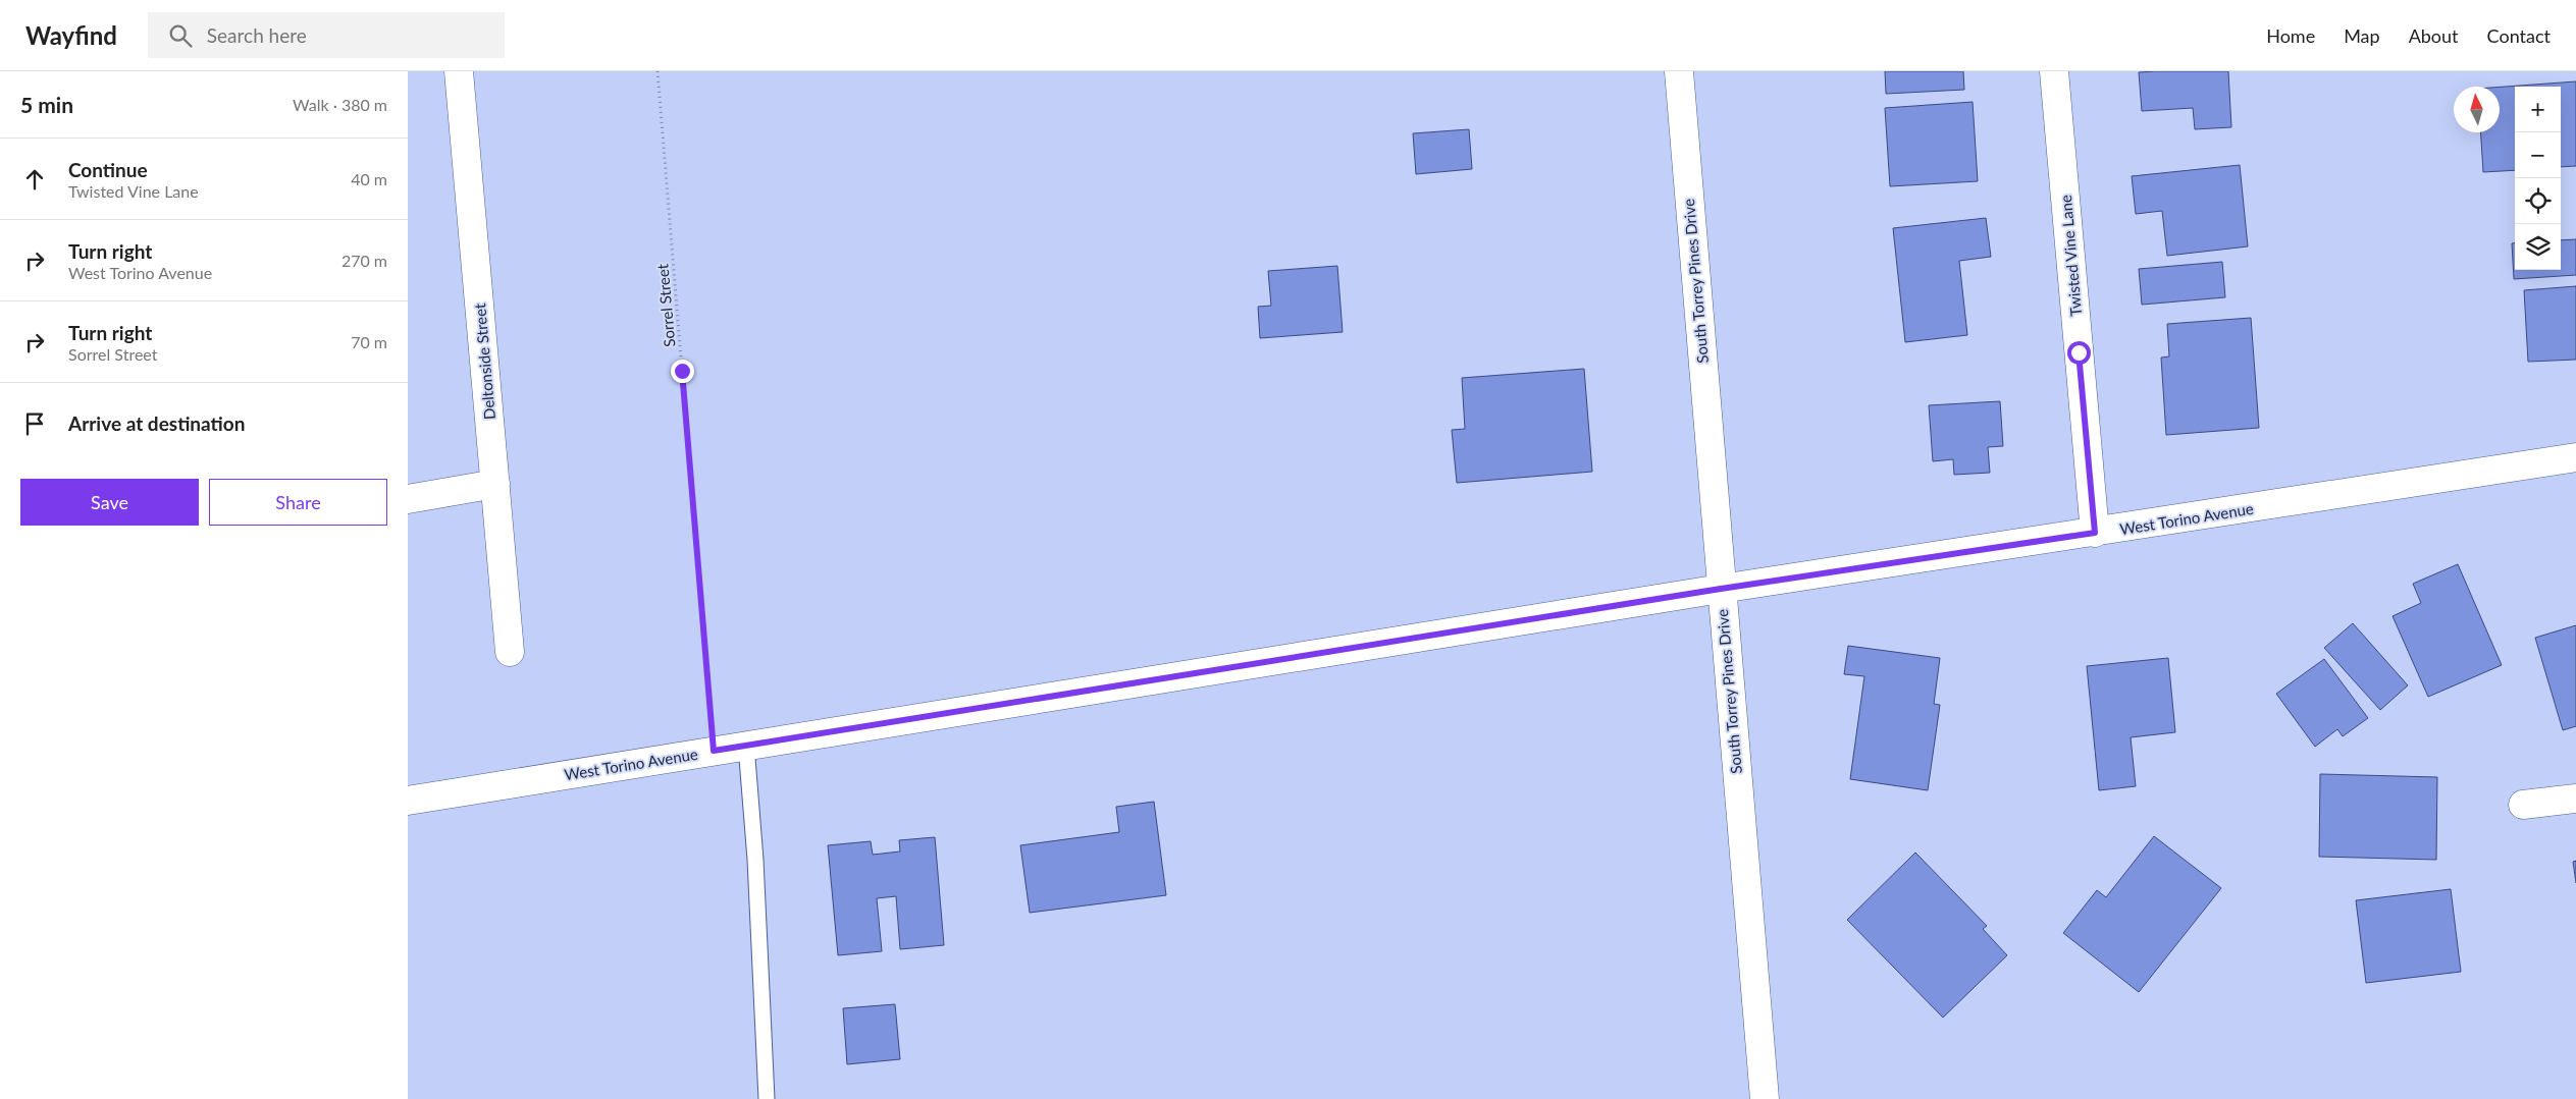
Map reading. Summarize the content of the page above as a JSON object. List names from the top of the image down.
{
  "streets": {
    "street": [
      "Twisted Vine Lane",
      "South Torrey Pines Drive",
      "Deltonside Street",
      "West Torino Avenue"
    ],
    "path": ["Sorrel Street"]
  },
  "crossings": [
    ["Twisted Vine Lane", "West Torino Avenue"],
    ["South Torrey Pines Drive", "West Torino Avenue"],
    ["Sorrel Street", "West Torino Avenue"]
  ],
  "north": "top",
  "page": {
    "header": "Wayfind",
    "search": "Search here",
    "nav": [
      "Home",
      "Map",
      "About",
      "Contact"
    ],
    "heading": ["5 min", "Walk · 380 m"],
    "map_buttons": ["+", "−"],
    "list": [
      ["Continue", "Twisted Vine Lane", "40 m"],
      ["Turn right", "West Torino Avenue", "270 m"],
      ["Turn right", "Sorrel Street", "70 m"],
      "Arrive at destination"
    ],
    "buttons": ["Save", "Share"]
  }
}
